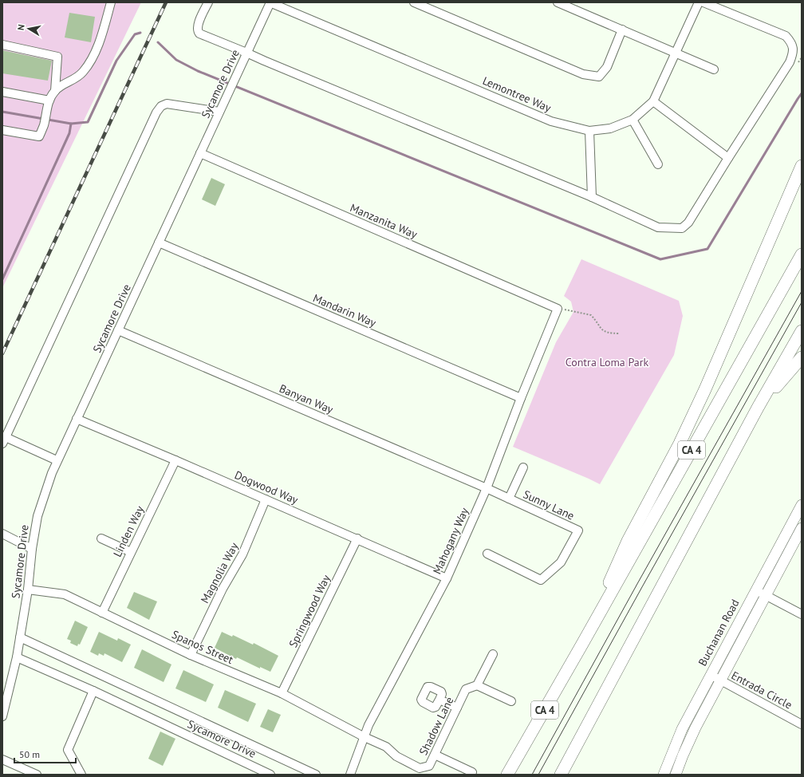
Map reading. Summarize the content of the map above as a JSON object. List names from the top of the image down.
{
  "streets": {
    "highway": ["CA 4"],
    "main road": ["Buchanan Road"],
    "street": [
      "Sycamore Drive",
      "Lemontree Way",
      "Manzanita Way",
      "Mandarin Way",
      "Banyan Way",
      "Dogwood Way",
      "Sunny Lane",
      "Linden Way",
      "Mahogany Way",
      "Magnolia Way",
      "Springwood Way",
      "Spanos Street",
      "Entrada Circle",
      "Shadow Lane"
    ]
  },
  "crossings": [
    ["Sycamore Drive", "Lemontree Way"],
    ["Sycamore Drive", "Manzanita Way"],
    ["Sycamore Drive", "Mandarin Way"],
    ["Sycamore Drive", "Banyan Way"],
    ["Sycamore Drive", "Dogwood Way"],
    ["Sycamore Drive", "Spanos Street"],
    ["Manzanita Way", "Mahogany Way"],
    ["Mandarin Way", "Mahogany Way"],
    ["Banyan Way", "Sunny Lane"],
    ["Banyan Way", "Mahogany Way"],
    ["Dogwood Way", "Linden Way"],
    ["Dogwood Way", "Mahogany Way"],
    ["Dogwood Way", "Magnolia Way"],
    ["Dogwood Way", "Springwood Way"],
    ["Sunny Lane", "Mahogany Way"],
    ["Linden Way", "Spanos Street"],
    ["Mahogany Way", "Spanos Street"],
    ["Mahogany Way", "Shadow Lane"],
    ["Magnolia Way", "Spanos Street"],
    ["Springwood Way", "Spanos Street"],
    ["Buchanan Road", "Entrada Circle"],
    ["Spanos Street", "Shadow Lane"]
  ],
  "parks": ["Contra Loma Park"],
  "scale_bar": "50 m",
  "north": "left"
}
